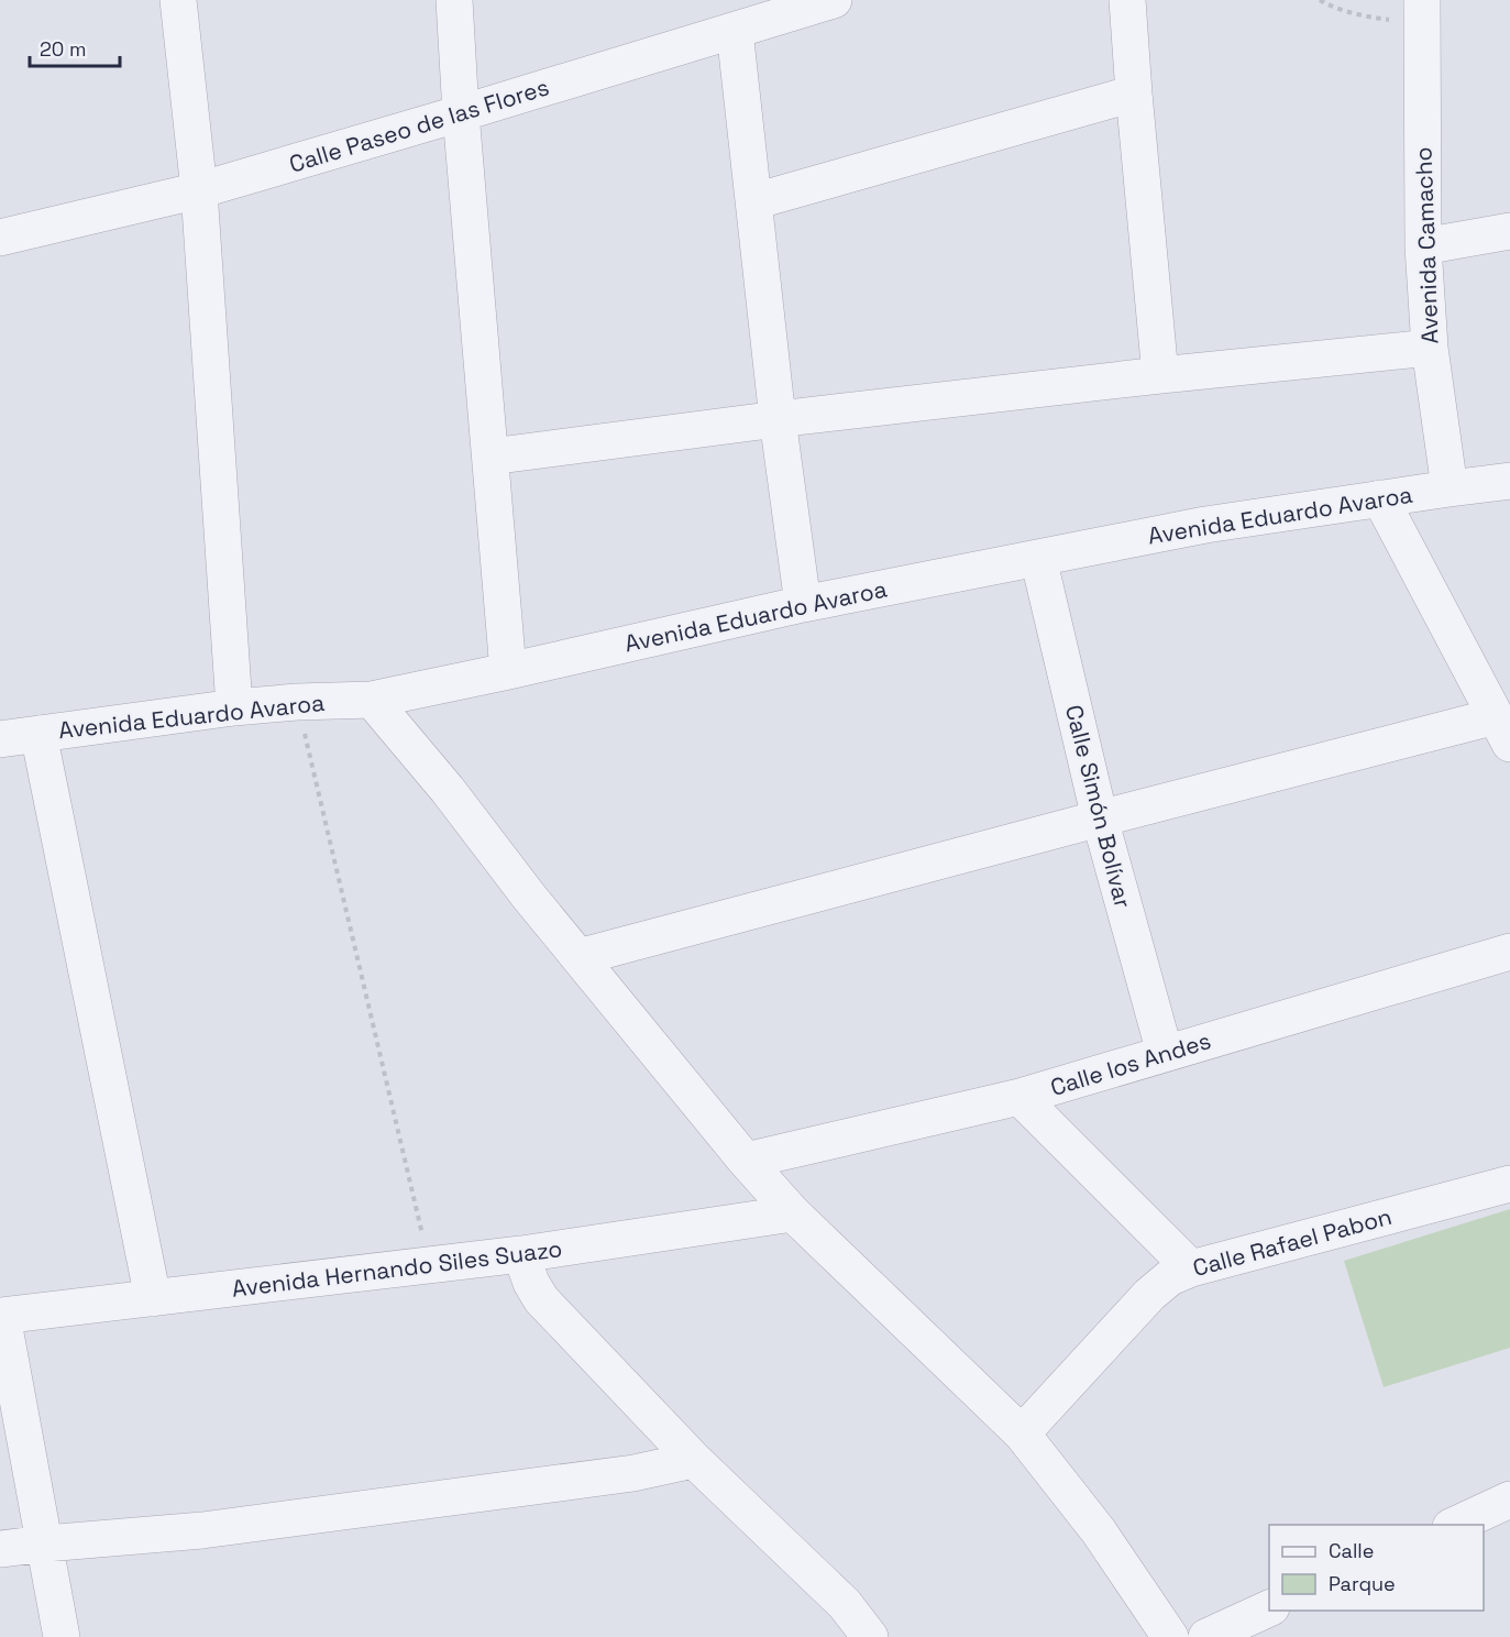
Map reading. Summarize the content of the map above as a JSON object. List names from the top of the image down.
{
  "streets": {
    "street": [
      "Calle Paseo de las Flores",
      "Avenida Camacho",
      "Avenida Eduardo Avaroa",
      "Calle Simón Bolívar",
      "Calle los Andes",
      "Calle Rafael Pabon",
      "Avenida Hernando Siles Suazo"
    ]
  },
  "crossings": [
    ["Avenida Camacho", "Avenida Eduardo Avaroa"],
    ["Avenida Eduardo Avaroa", "Calle Simón Bolívar"],
    ["Calle Simón Bolívar", "Calle los Andes"]
  ],
  "legend": ["Calle", "Parque"],
  "scale_bar": "20 m"
}
